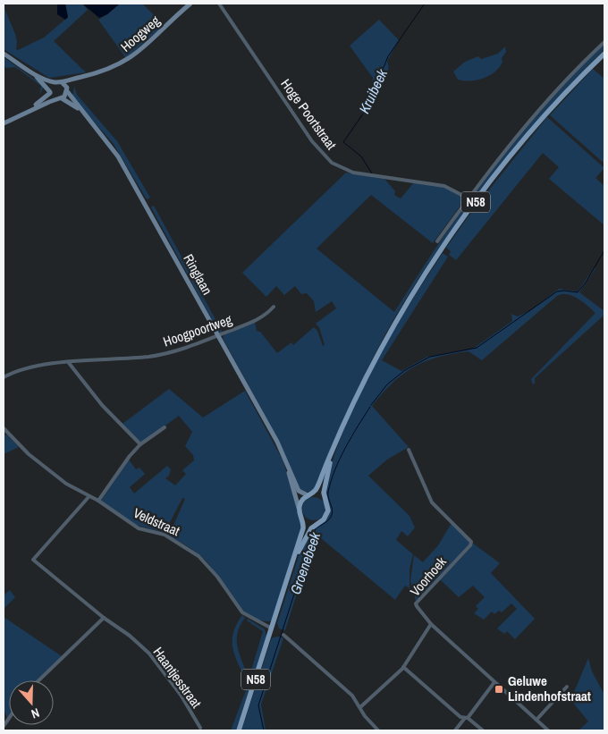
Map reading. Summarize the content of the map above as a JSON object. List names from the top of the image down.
{
  "streets": {
    "main road": ["Hoogweg", "N58", "Ringlaan"],
    "street": [
      "Hoge Poortstraat",
      "Hoogpoortweg",
      "Veldstraat",
      "Voorhoek",
      "Haantjesstraat"
    ]
  },
  "crossings": [
    ["Hoogweg", "Ringlaan"],
    ["N58", "Ringlaan"],
    ["N58", "Veldstraat"],
    ["Ringlaan", "Hoogpoortweg"]
  ],
  "water": ["Kruibeek", "Groenebeek"],
  "places": {
    "transit": ["Geluwe Lindenhofstraat"]
  },
  "north": "bottom"
}
